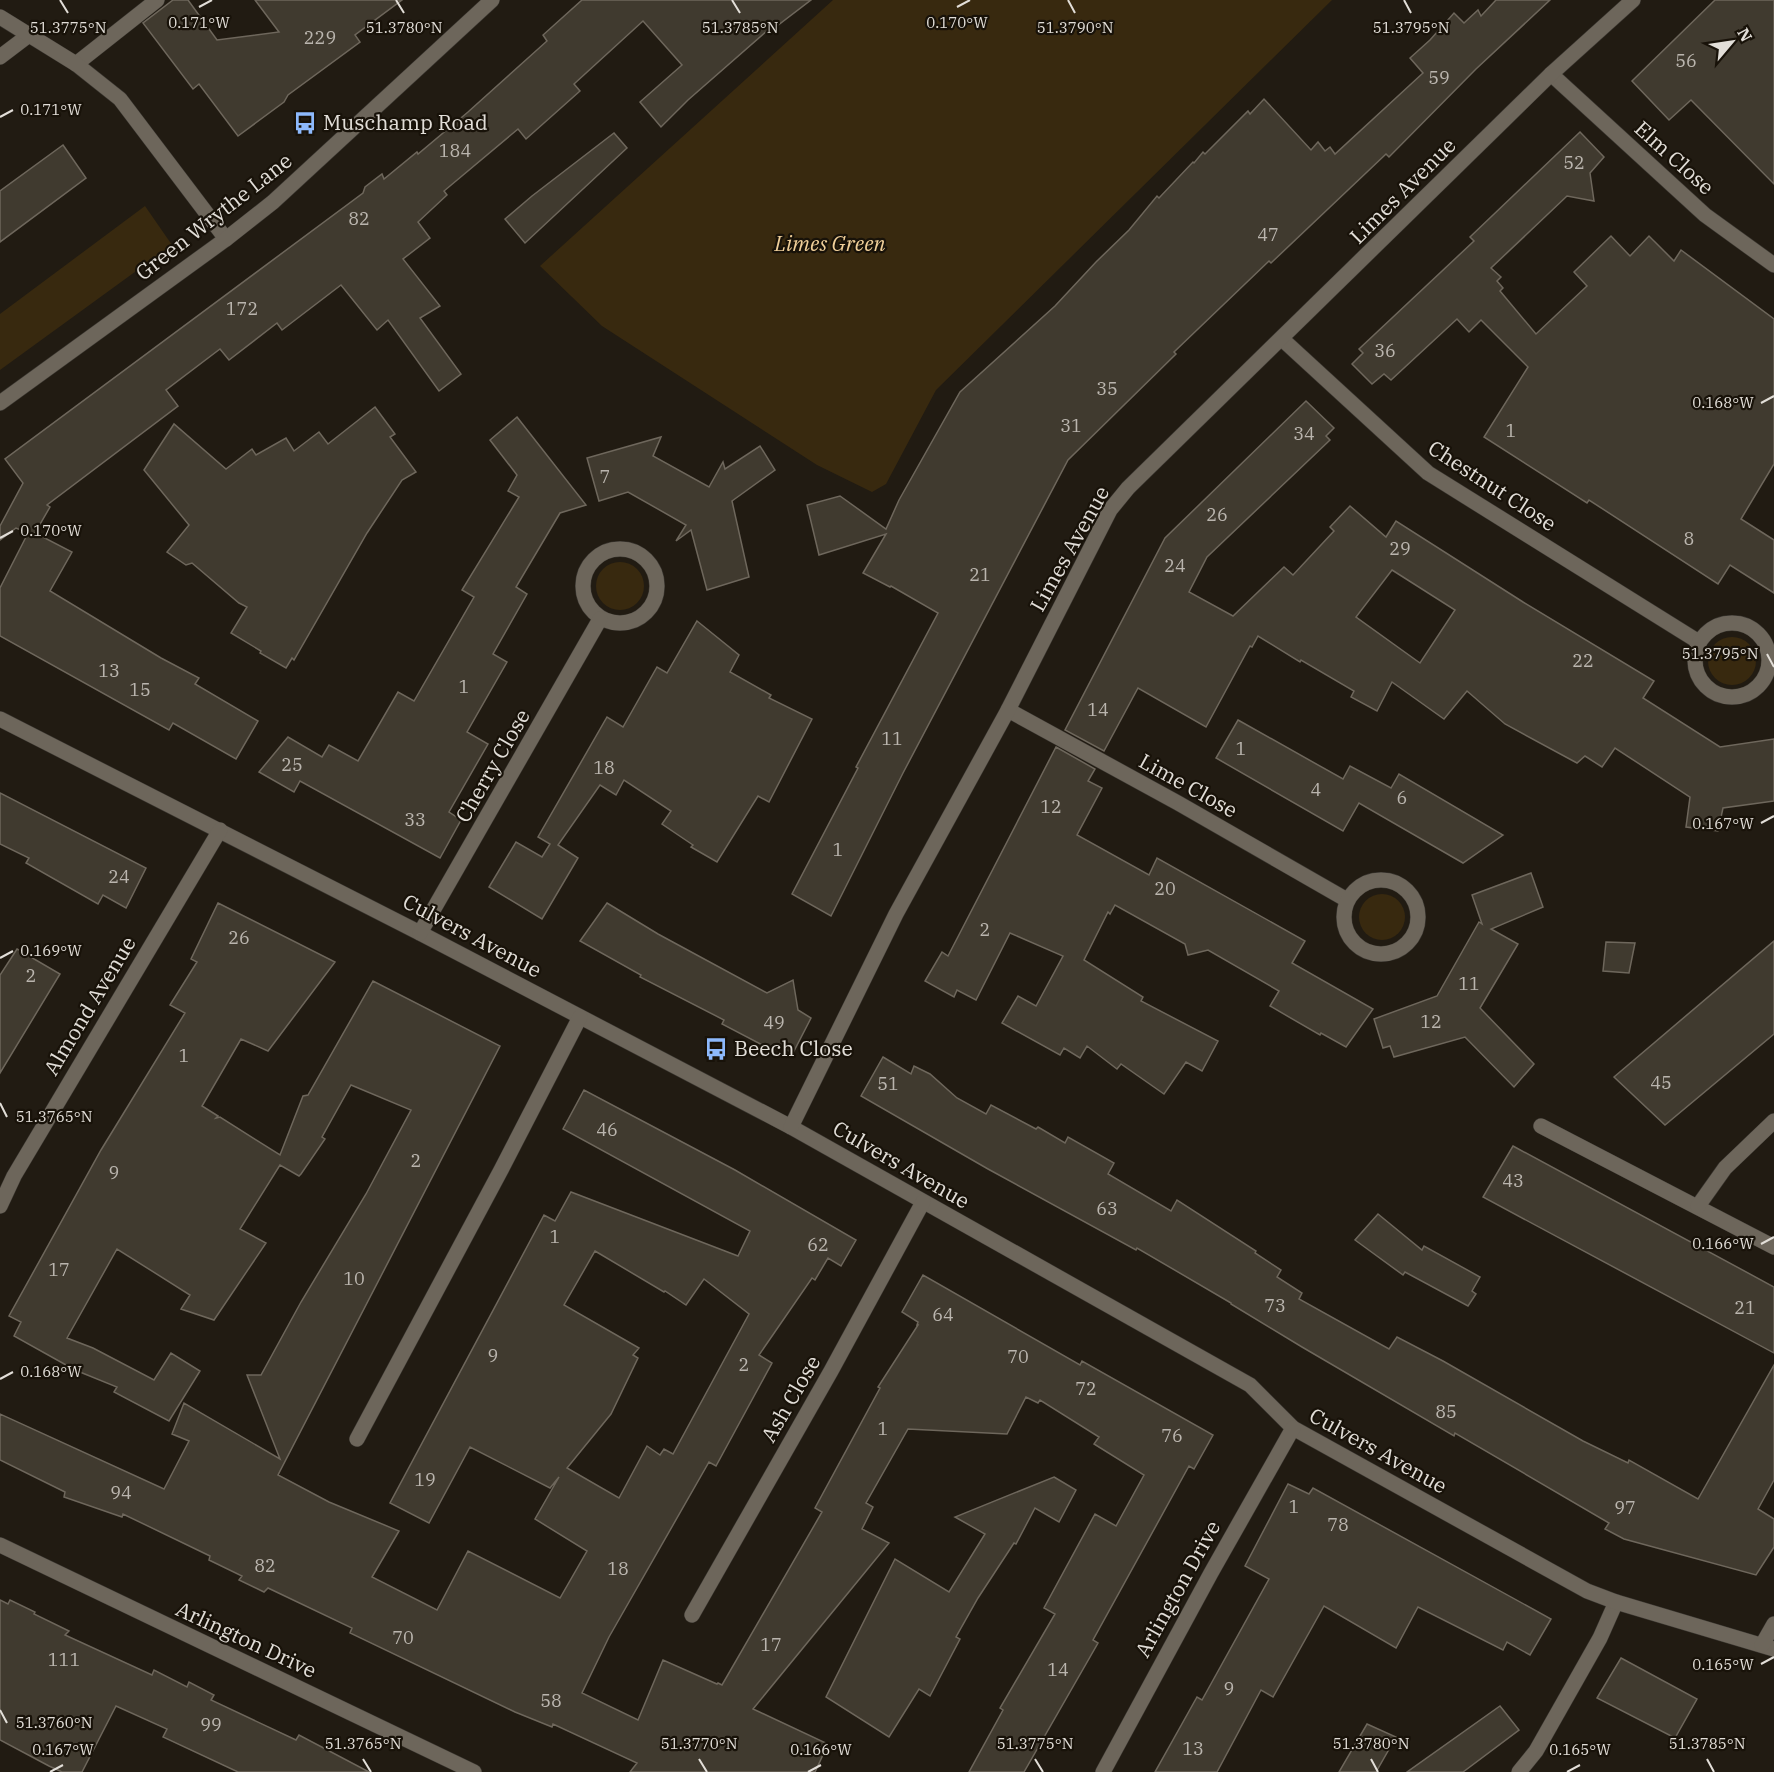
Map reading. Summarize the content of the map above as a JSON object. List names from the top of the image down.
{
  "streets": {
    "street": [
      "Elm Close",
      "Limes Avenue",
      "Green Wrythe Lane",
      "Chestnut Close",
      "Cherry Close",
      "Lime Close",
      "Culvers Avenue",
      "Almond Avenue",
      "Ash Close",
      "Arlington Drive"
    ]
  },
  "crossings": [
    ["Elm Close", "Limes Avenue"],
    ["Limes Avenue", "Chestnut Close"],
    ["Limes Avenue", "Lime Close"],
    ["Limes Avenue", "Culvers Avenue"],
    ["Cherry Close", "Culvers Avenue"],
    ["Culvers Avenue", "Almond Avenue"],
    ["Culvers Avenue", "Ash Close"],
    ["Culvers Avenue", "Arlington Drive"]
  ],
  "parks": ["Limes Green"],
  "places": {
    "bus stop": ["Muschamp Road", "Beech Close"]
  },
  "house_numbers": [
    "229",
    "56",
    "59",
    "184",
    "52",
    "82",
    "47",
    "172",
    "36",
    "35",
    "31",
    "1",
    "34",
    "7",
    "26",
    "8",
    "29",
    "24",
    "21",
    "22",
    "13",
    "1",
    "15",
    "14",
    "11",
    "1",
    "25",
    "18",
    "4",
    "6",
    "12",
    "33",
    "1",
    "24",
    "20",
    "2",
    "26",
    "2",
    "11",
    "12",
    "49",
    "1",
    "45",
    "51",
    "46",
    "2",
    "9",
    "43",
    "63",
    "1",
    "62",
    "17",
    "10",
    "73",
    "21",
    "64",
    "9",
    "70",
    "2",
    "72",
    "85",
    "1",
    "76",
    "19",
    "94",
    "1",
    "97",
    "78",
    "82",
    "18",
    "70",
    "17",
    "111",
    "14",
    "9",
    "58",
    "99",
    "13"
  ],
  "north": "top right",
  "coordinates": [
    "0.171°W",
    "0.170°W",
    "51.3775°N",
    "51.3780°N",
    "51.3785°N",
    "51.3790°N",
    "51.3795°N",
    "0.168°W",
    "0.167°W",
    "0.169°W",
    "51.3765°N",
    "0.166°W",
    "0.165°W",
    "51.3760°N",
    "51.3770°N"
  ]
}
